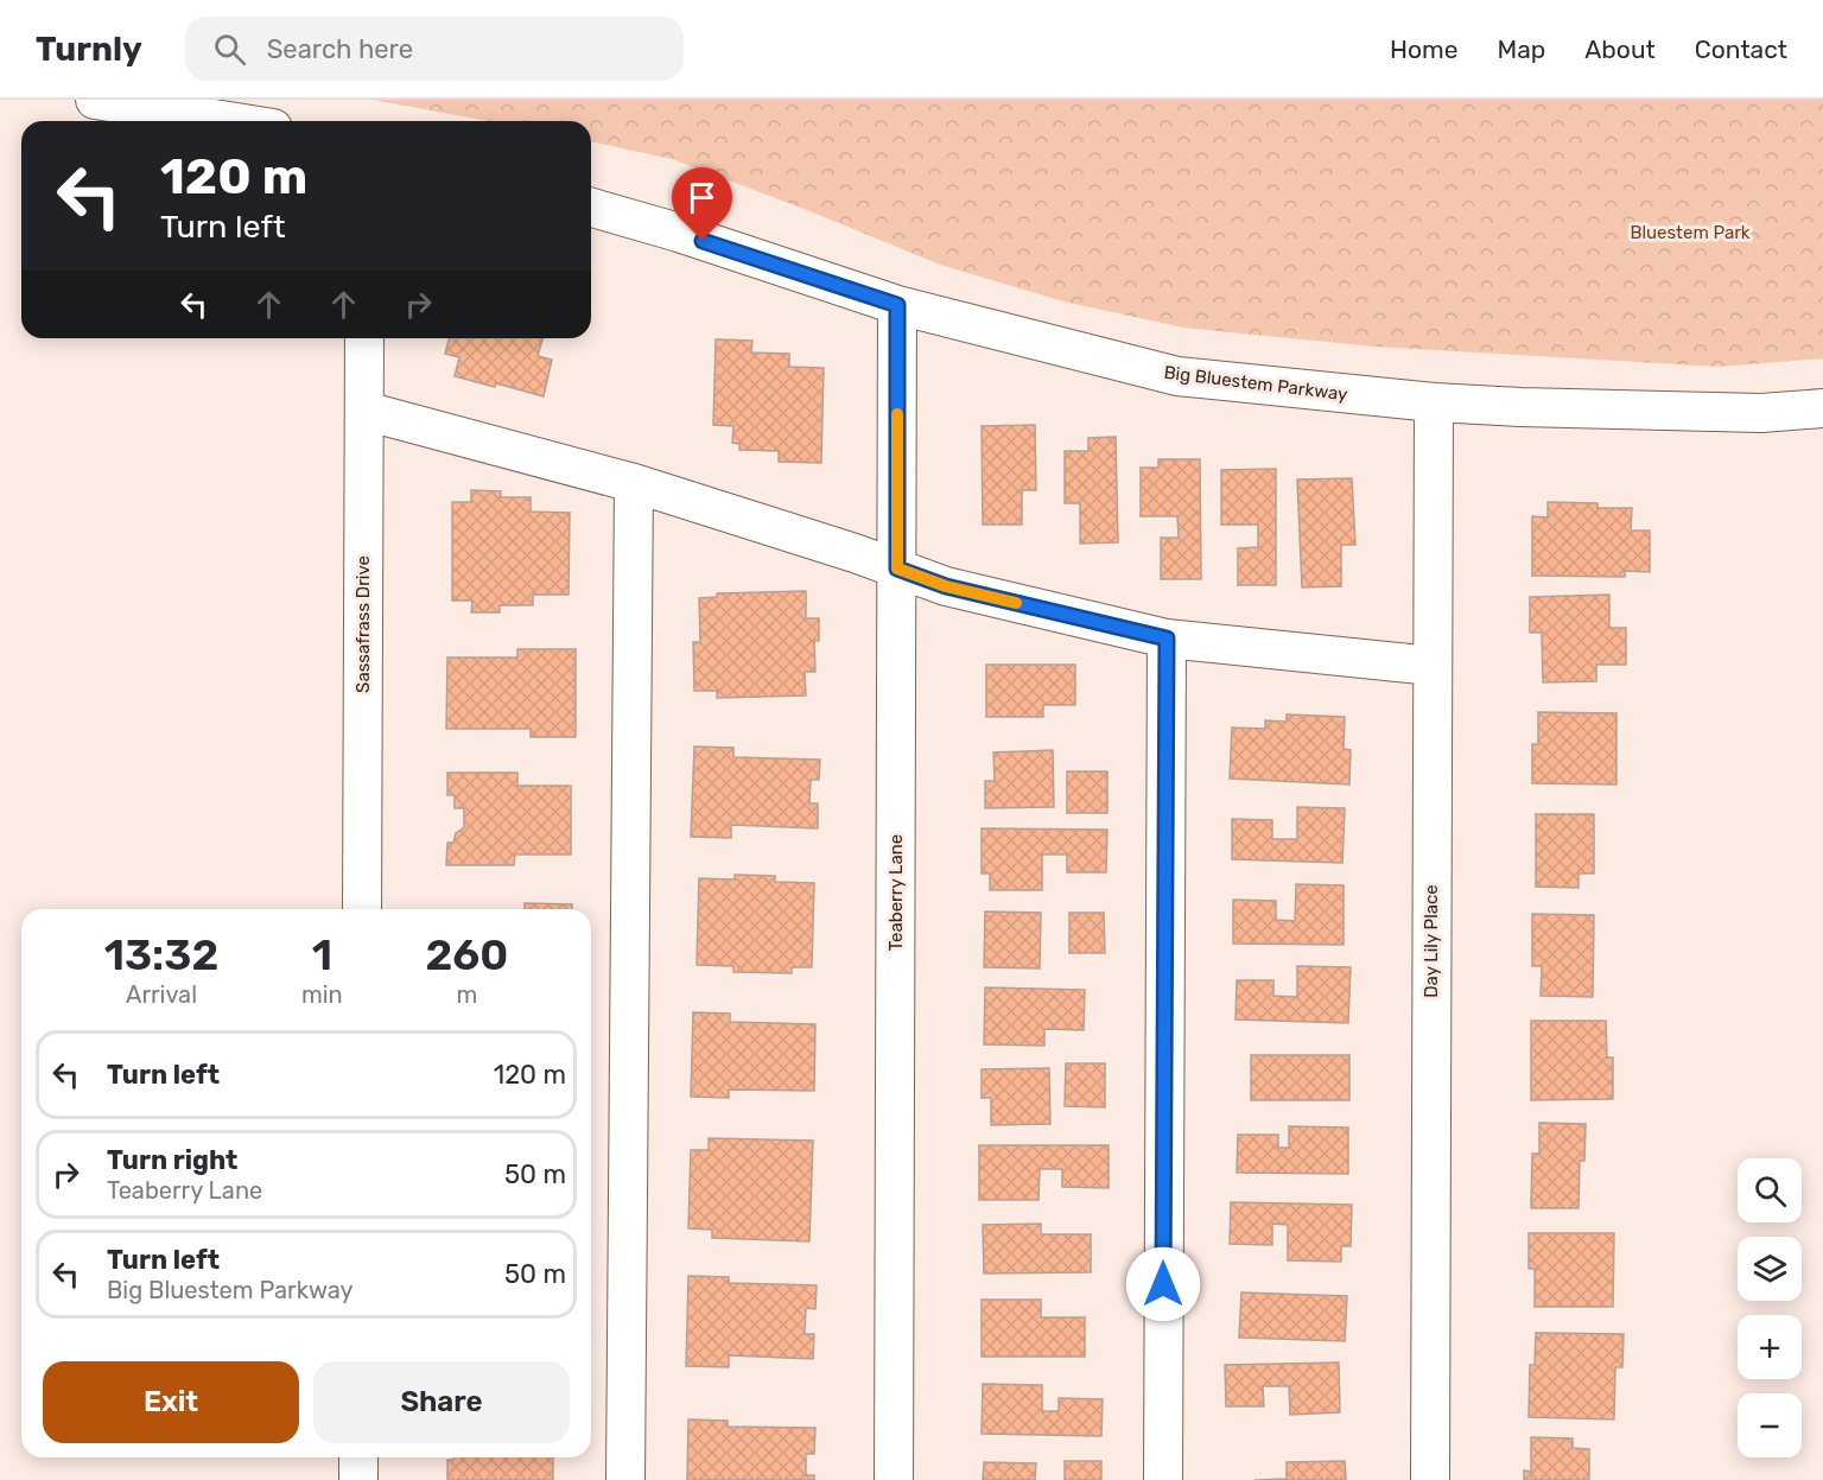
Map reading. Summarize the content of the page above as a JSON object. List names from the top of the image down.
{
  "streets": {
    "street": [
      "Big Bluestem Parkway",
      "Sassafrass Drive",
      "Teaberry Lane",
      "Day Lily Place"
    ]
  },
  "crossings": [
    ["Big Bluestem Parkway", "Teaberry Lane"],
    ["Big Bluestem Parkway", "Day Lily Place"]
  ],
  "parks": ["Bluestem Park"],
  "page": {
    "header": "Turnly",
    "search": "Search here",
    "nav": [
      "Home",
      "Map",
      "About",
      "Contact"
    ],
    "turn": ["120 m", "Turn left"],
    "eta": [
      "13:32",
      "Arrival",
      "1",
      "min",
      "260",
      "m"
    ],
    "list": [
      {
        "name": "Turn left",
        "value": "120 m"
      },
      {
        "name": "Turn right",
        "note": "Teaberry Lane",
        "value": "50 m"
      },
      {
        "name": "Turn left",
        "note": "Big Bluestem Parkway",
        "value": "50 m"
      }
    ],
    "map_buttons": ["+", "−"],
    "buttons": ["Exit", "Share"]
  }
}
